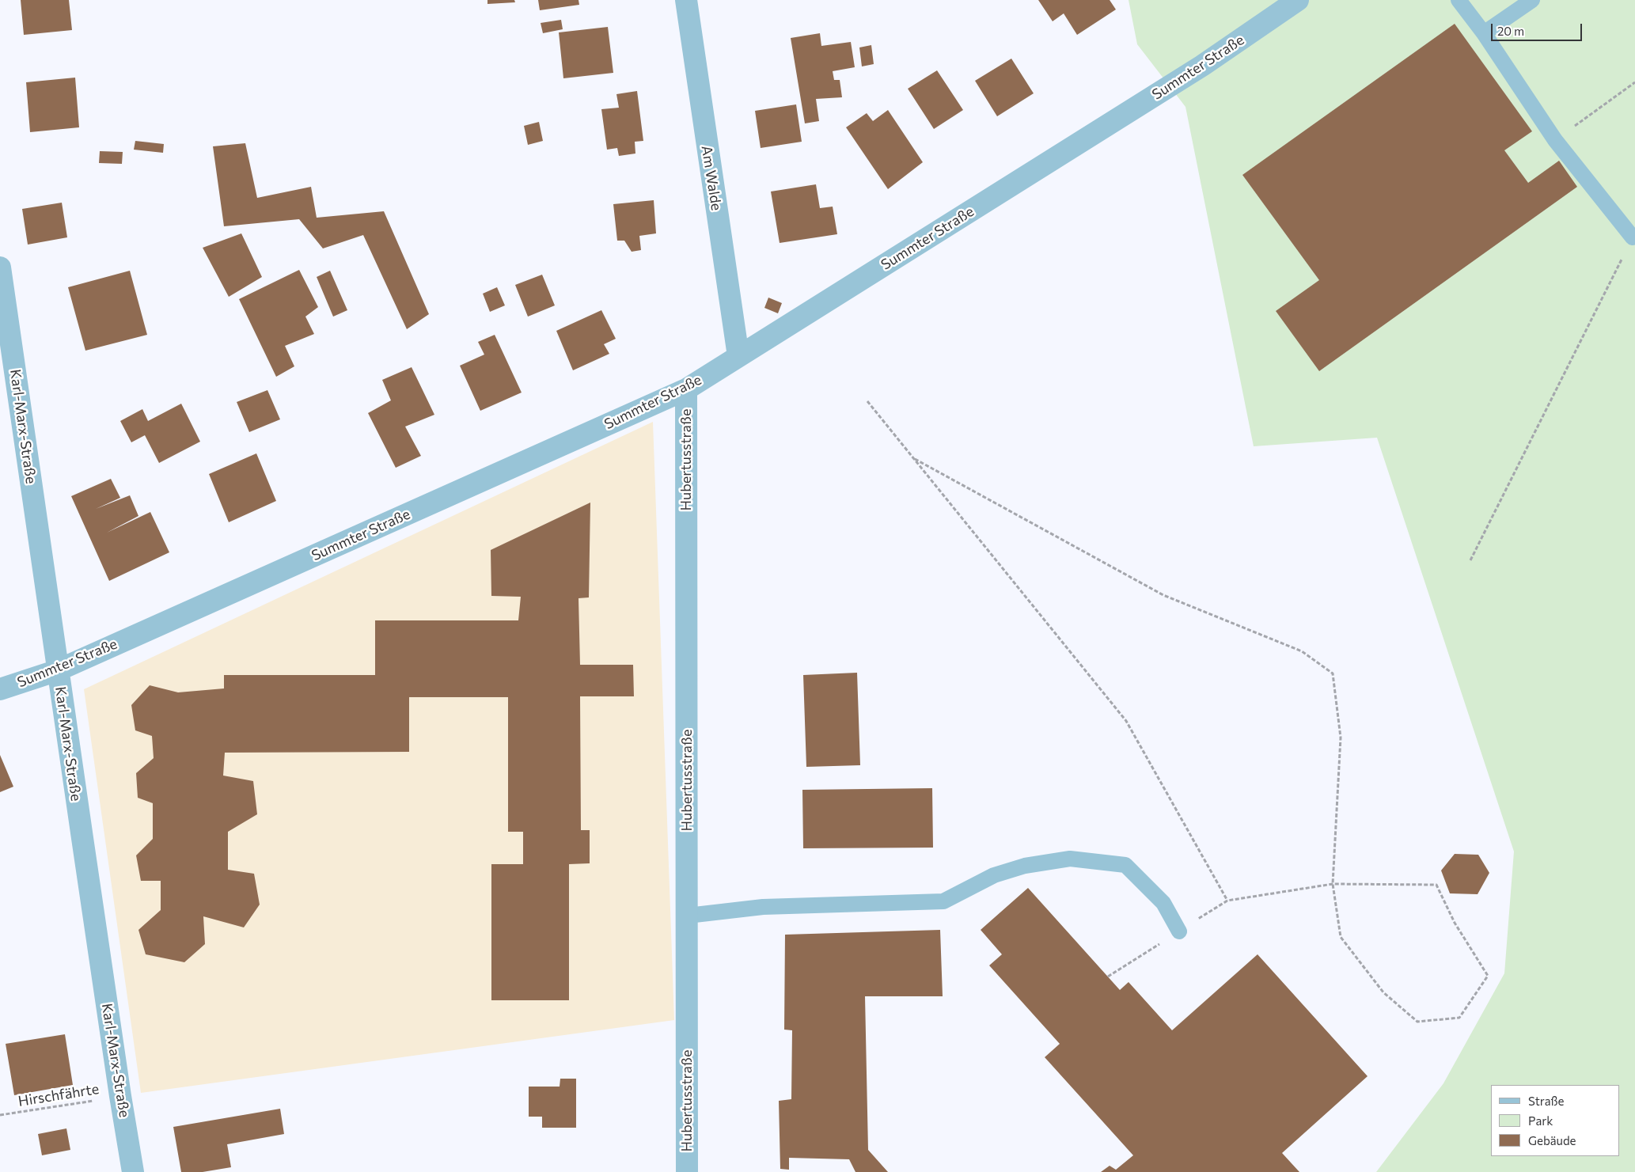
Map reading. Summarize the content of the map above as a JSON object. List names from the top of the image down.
{
  "streets": {
    "street": [
      "Summter Straße",
      "Am Walde",
      "Karl-Marx-Straße",
      "Hubertusstraße"
    ],
    "path": ["Hirschfährte"]
  },
  "crossings": [
    ["Summter Straße", "Am Walde"],
    ["Summter Straße", "Karl-Marx-Straße"],
    ["Summter Straße", "Hubertusstraße"],
    ["Karl-Marx-Straße", "Hirschfährte"]
  ],
  "legend": ["Straße", "Park", "Gebäude"],
  "scale_bar": "20 m"
}
